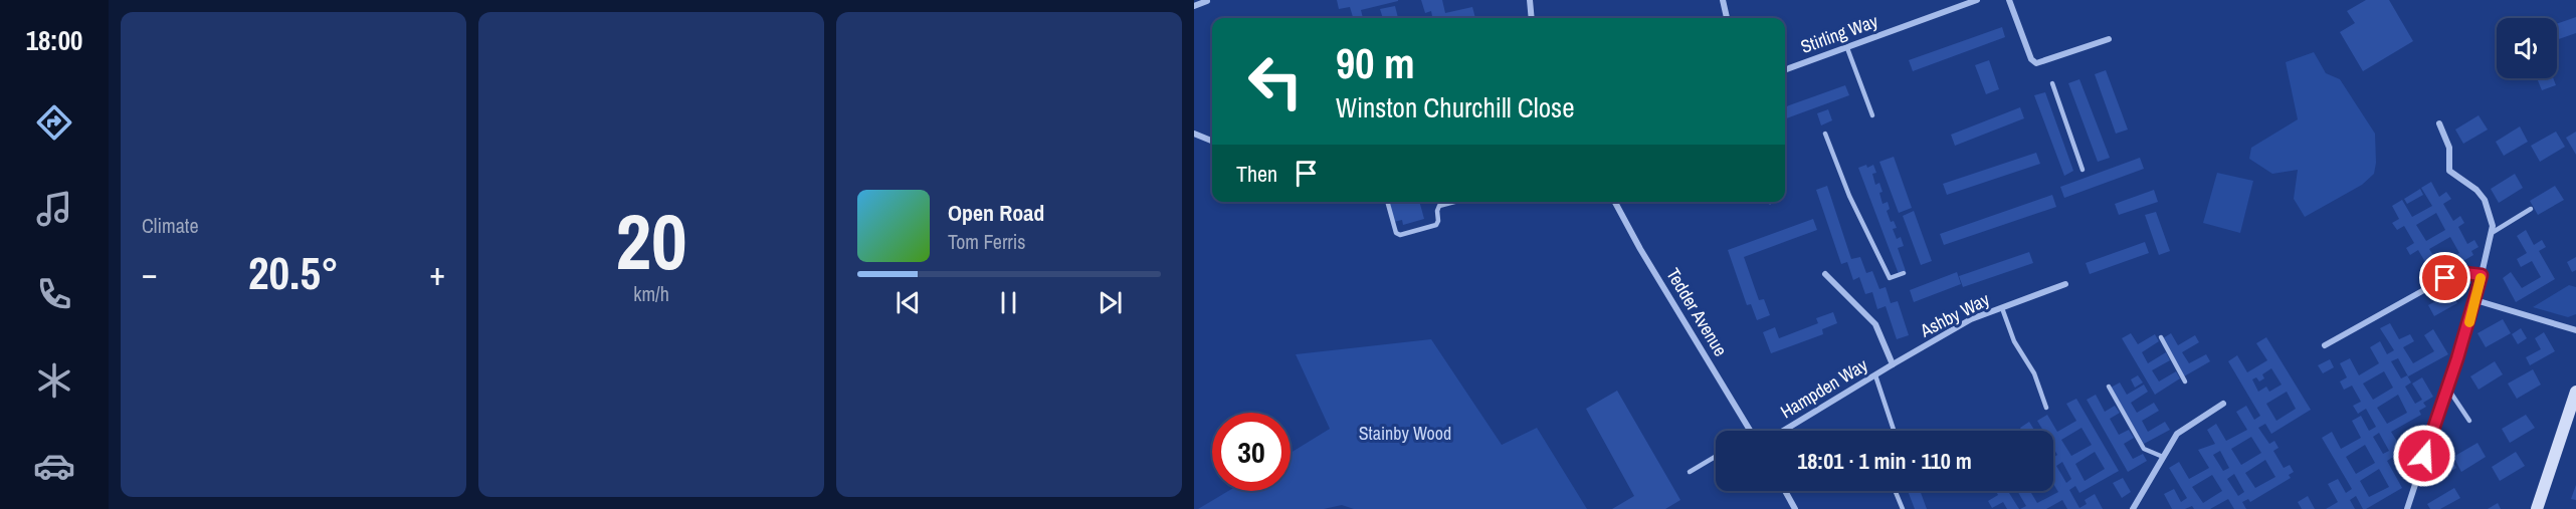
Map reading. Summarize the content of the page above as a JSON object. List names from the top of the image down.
{
  "streets": {
    "street": [
      "Stirling Way",
      "Tedder Avenue",
      "Ashby Way",
      "Hampden Way"
    ]
  },
  "crossings": [
    ["Ashby Way", "Hampden Way"]
  ],
  "parks": ["Stainby Wood"],
  "page": {
    "tabs": "18:00",
    "tile": [
      "Climate",
      ["20", "km/h"]
    ],
    "turn": ["90 m", "Winston Churchill Close"],
    "then": "Then",
    "song": ["Open Road", "Tom Ferris"],
    "heat": ["−", "20.5°", "+"],
    "limit": "30",
    "trip": "18:01 · 1 min · 110 m"
  }
}
